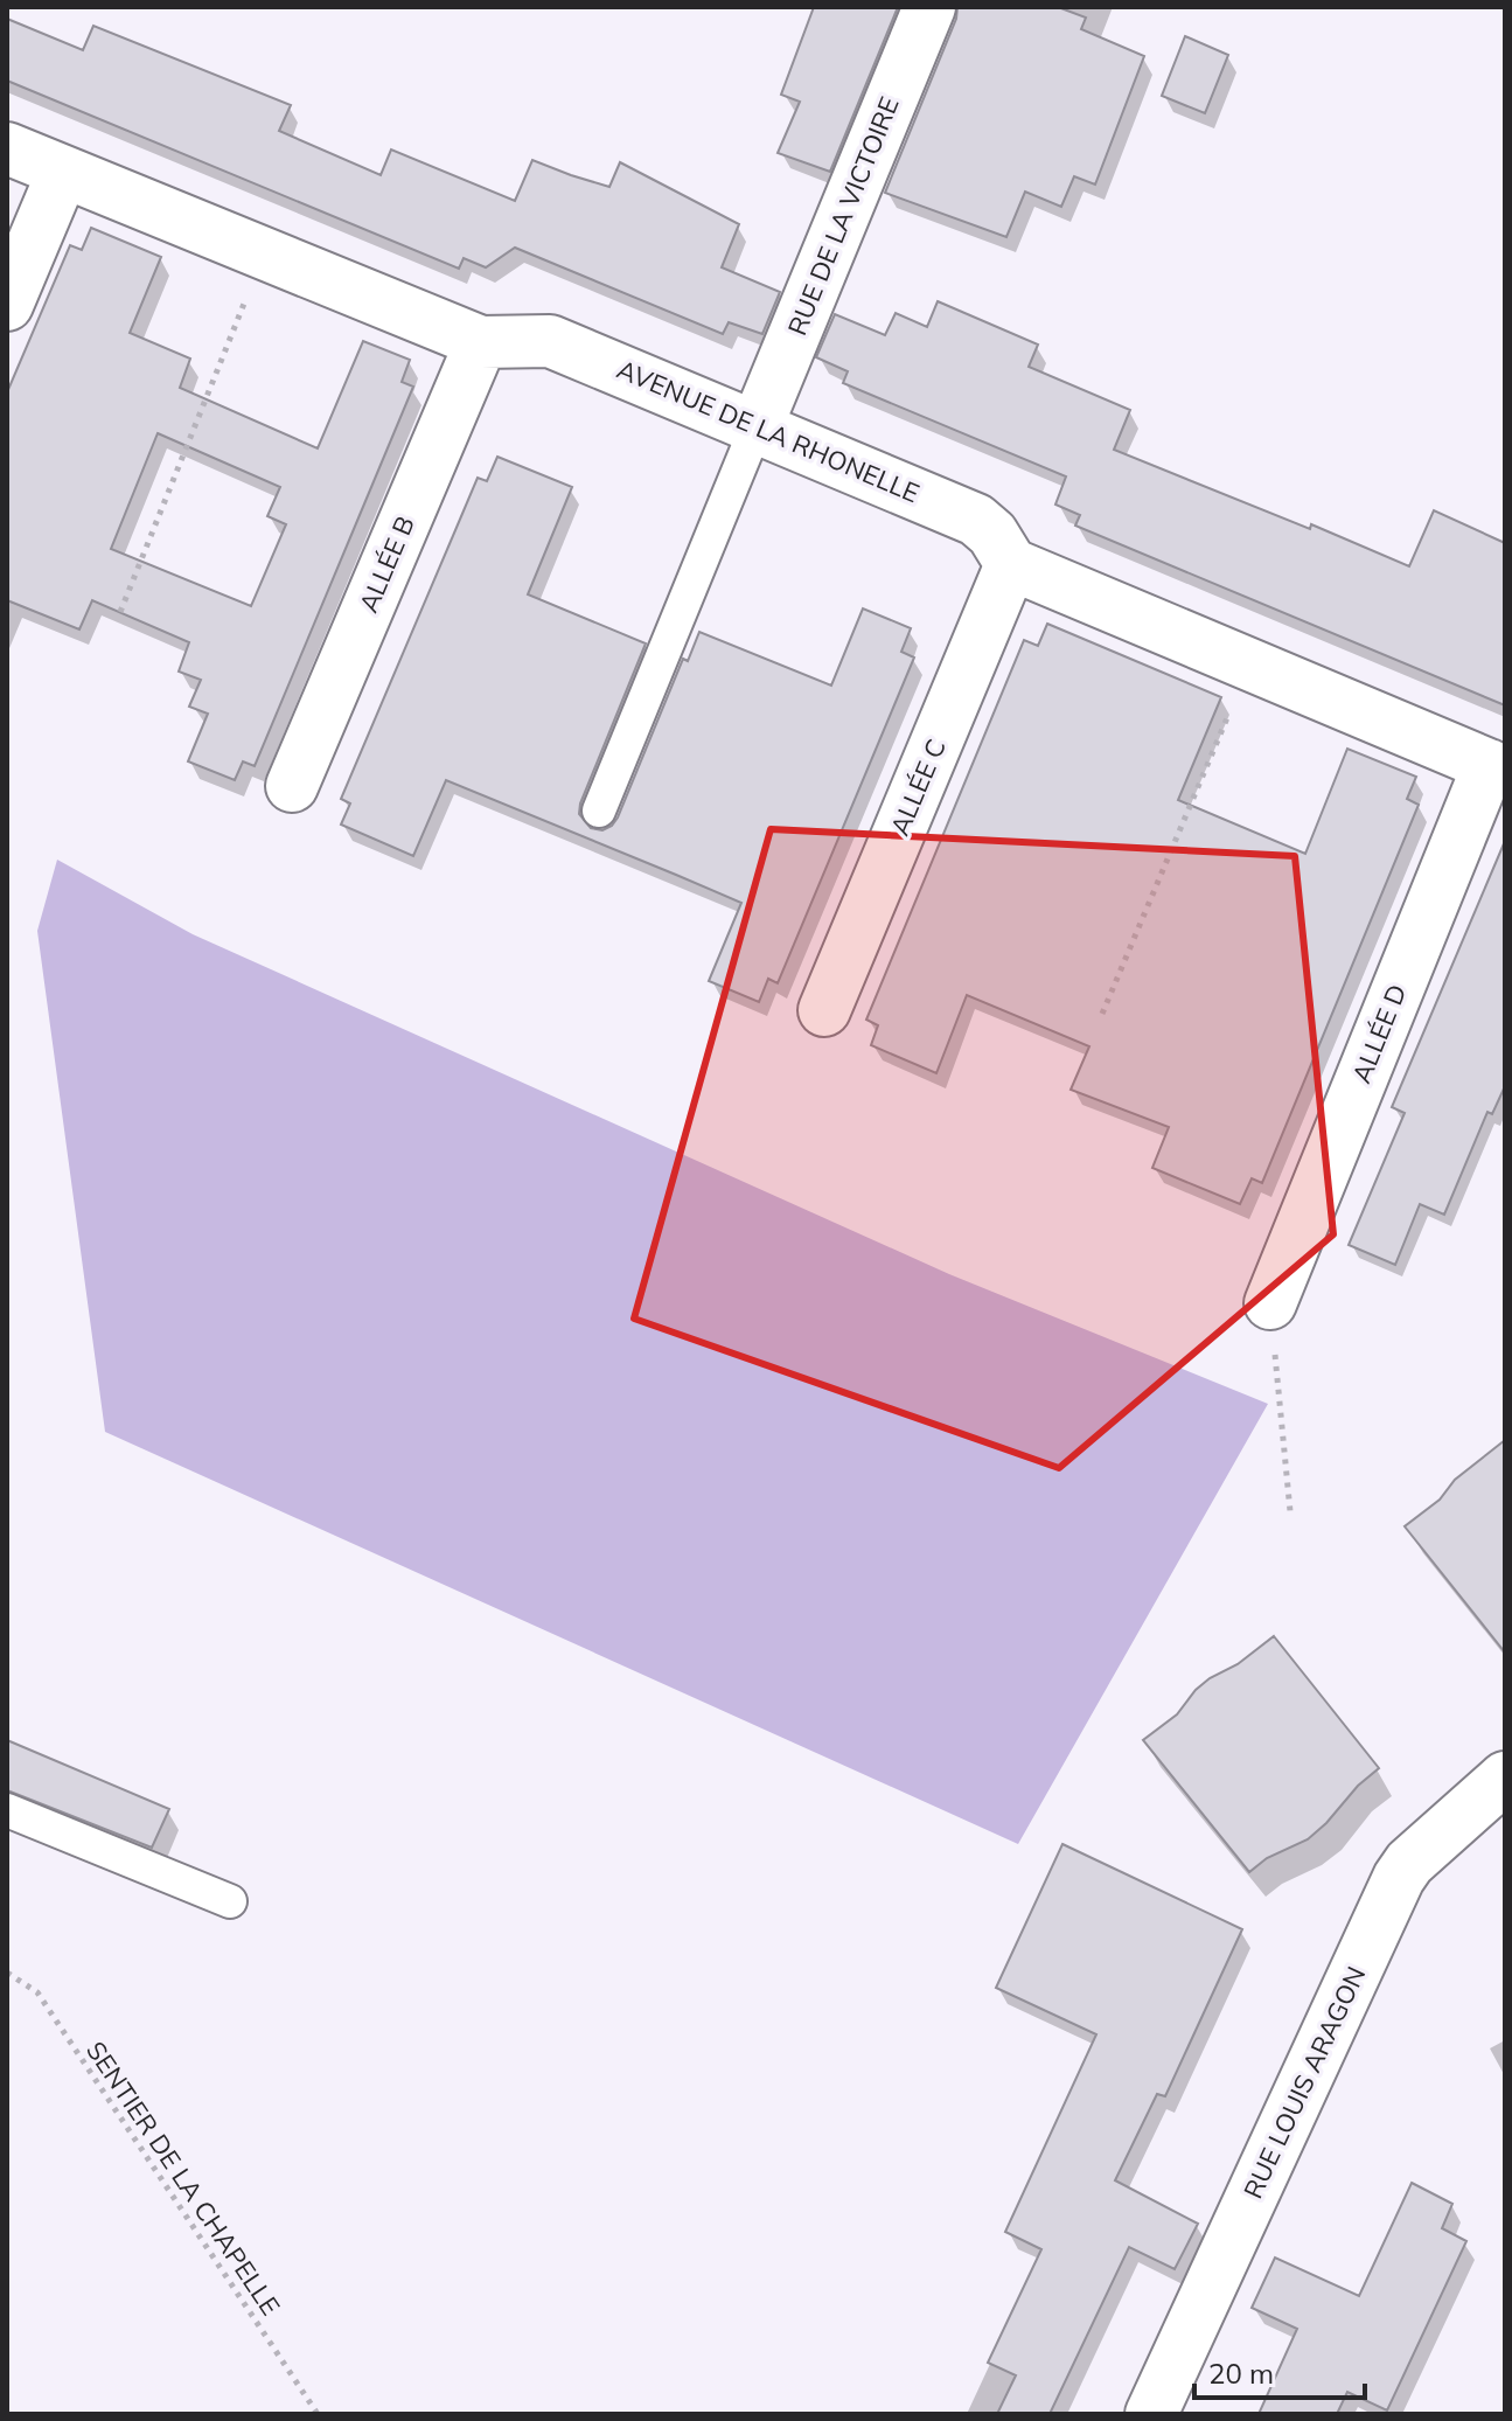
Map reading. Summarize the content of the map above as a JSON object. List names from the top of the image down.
{
  "streets": {
    "street": [
      "RUE DE LA VICTOIRE",
      "AVENUE DE LA RHONELLE",
      "ALLÉE B",
      "ALLÉE C",
      "ALLÉE D",
      "RUE LOUIS ARAGON"
    ],
    "path": ["SENTIER DE LA CHAPELLE"]
  },
  "crossings": [
    ["RUE DE LA VICTOIRE", "AVENUE DE LA RHONELLE"],
    ["AVENUE DE LA RHONELLE", "ALLÉE B"],
    ["AVENUE DE LA RHONELLE", "ALLÉE C"]
  ],
  "scale_bar": "20 m"
}
